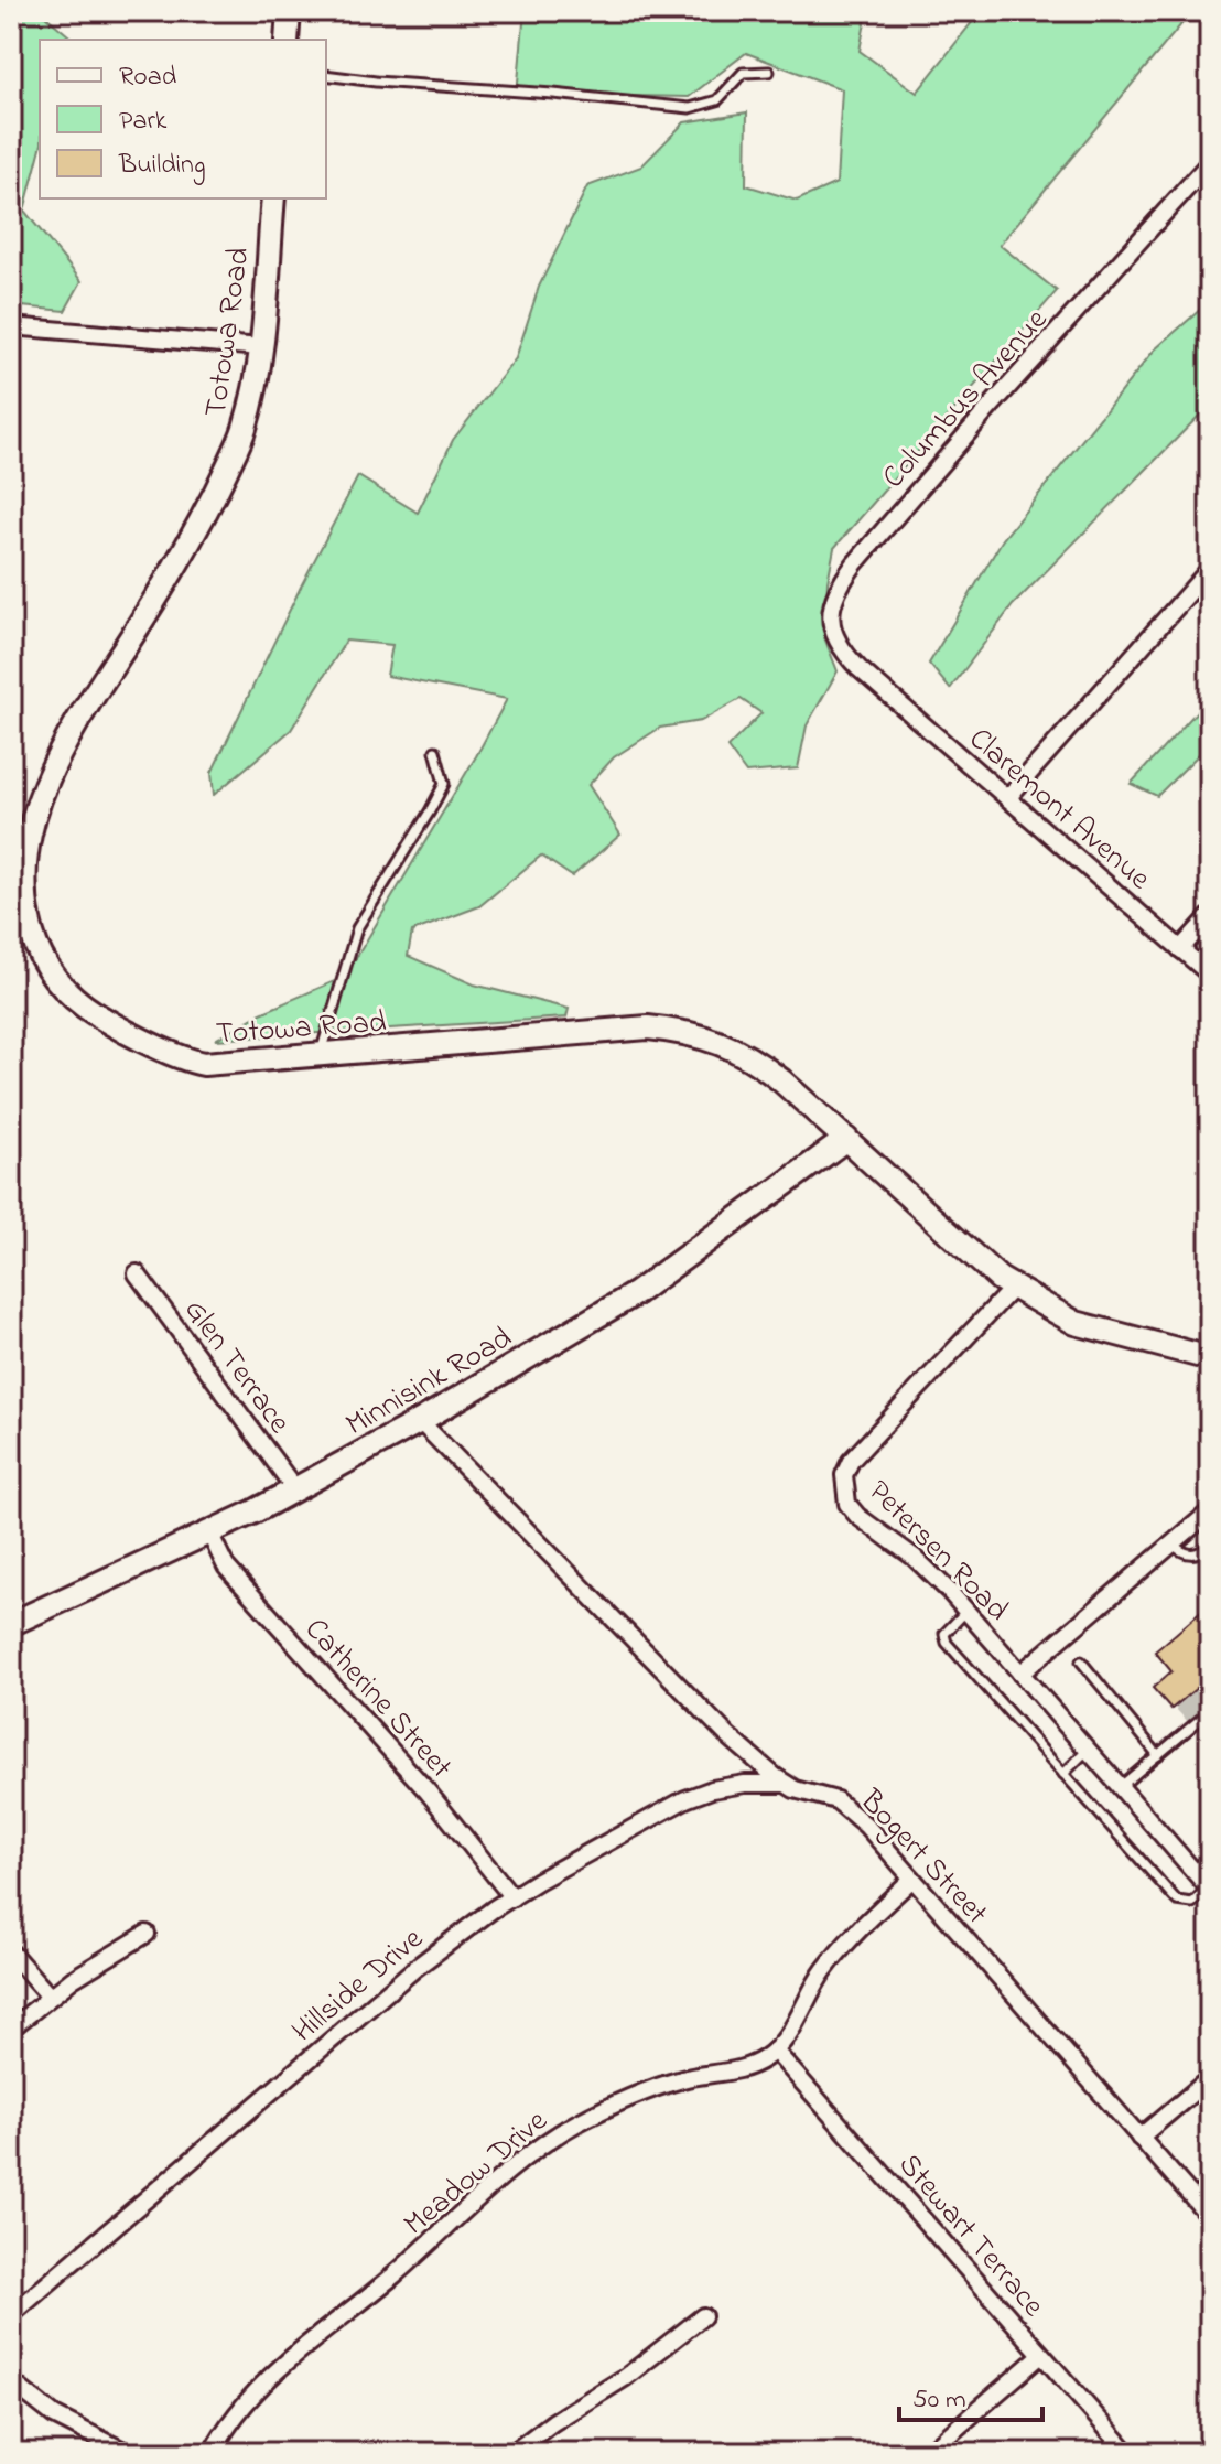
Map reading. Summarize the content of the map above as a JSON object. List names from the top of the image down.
{
  "streets": {
    "main road": ["Totowa Road", "Minnisink Road"],
    "street": [
      "Columbus Avenue",
      "Claremont Avenue",
      "Glen Terrace",
      "Petersen Road",
      "Catherine Street",
      "Bogert Street",
      "Hillside Drive",
      "Meadow Drive",
      "Stewart Terrace"
    ]
  },
  "crossings": [
    ["Totowa Road", "Minnisink Road"],
    ["Totowa Road", "Petersen Road"],
    ["Columbus Avenue", "Claremont Avenue"],
    ["Glen Terrace", "Minnisink Road"],
    ["Minnisink Road", "Catherine Street"],
    ["Minnisink Road", "Bogert Street"],
    ["Catherine Street", "Hillside Drive"],
    ["Bogert Street", "Hillside Drive"],
    ["Bogert Street", "Meadow Drive"],
    ["Meadow Drive", "Stewart Terrace"]
  ],
  "legend": ["Road", "Park", "Building"],
  "scale_bar": "50 m"
}
